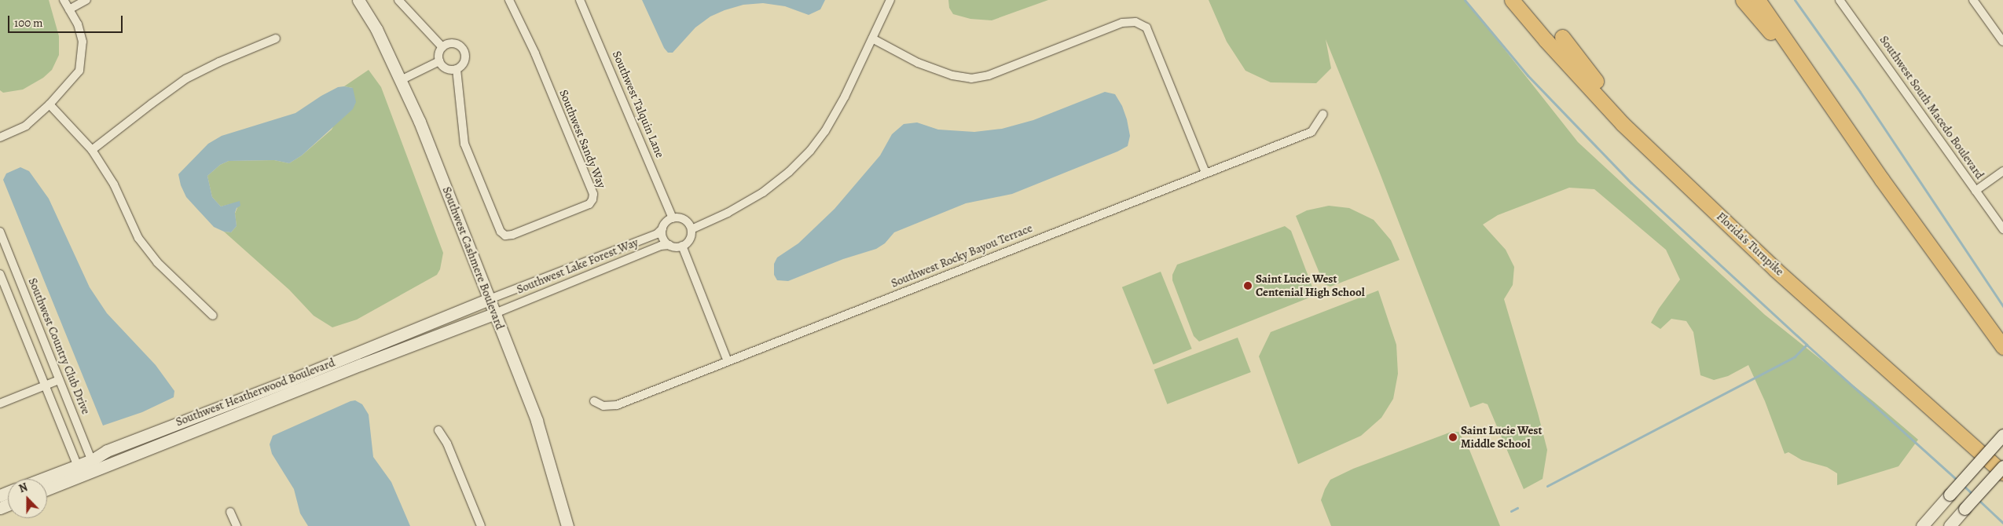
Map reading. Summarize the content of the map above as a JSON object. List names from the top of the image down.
{
  "streets": {
    "highway": ["Florida's Turnpike"],
    "street": [
      "Southwest Talquin Lane",
      "Southwest South Macedo Boulevard",
      "Southwest Sandy Way",
      "Southwest Rocky Bayou Terrace",
      "Southwest Cashmere Boulevard",
      "Southwest Lake Forest Way",
      "Southwest Country Club Drive",
      "Southwest Heatherwood Boulevard"
    ]
  },
  "crossings": [
    ["Southwest Talquin Lane", "Southwest Lake Forest Way"],
    ["Southwest Cashmere Boulevard", "Southwest Lake Forest Way"],
    ["Southwest Cashmere Boulevard", "Southwest Heatherwood Boulevard"],
    ["Southwest Lake Forest Way", "Southwest Heatherwood Boulevard"],
    ["Southwest Country Club Drive", "Southwest Heatherwood Boulevard"]
  ],
  "places": ["Saint Lucie West Centenial High School", "Saint Lucie West Middle School"],
  "scale_bar": "100 m",
  "north": "top"
}
